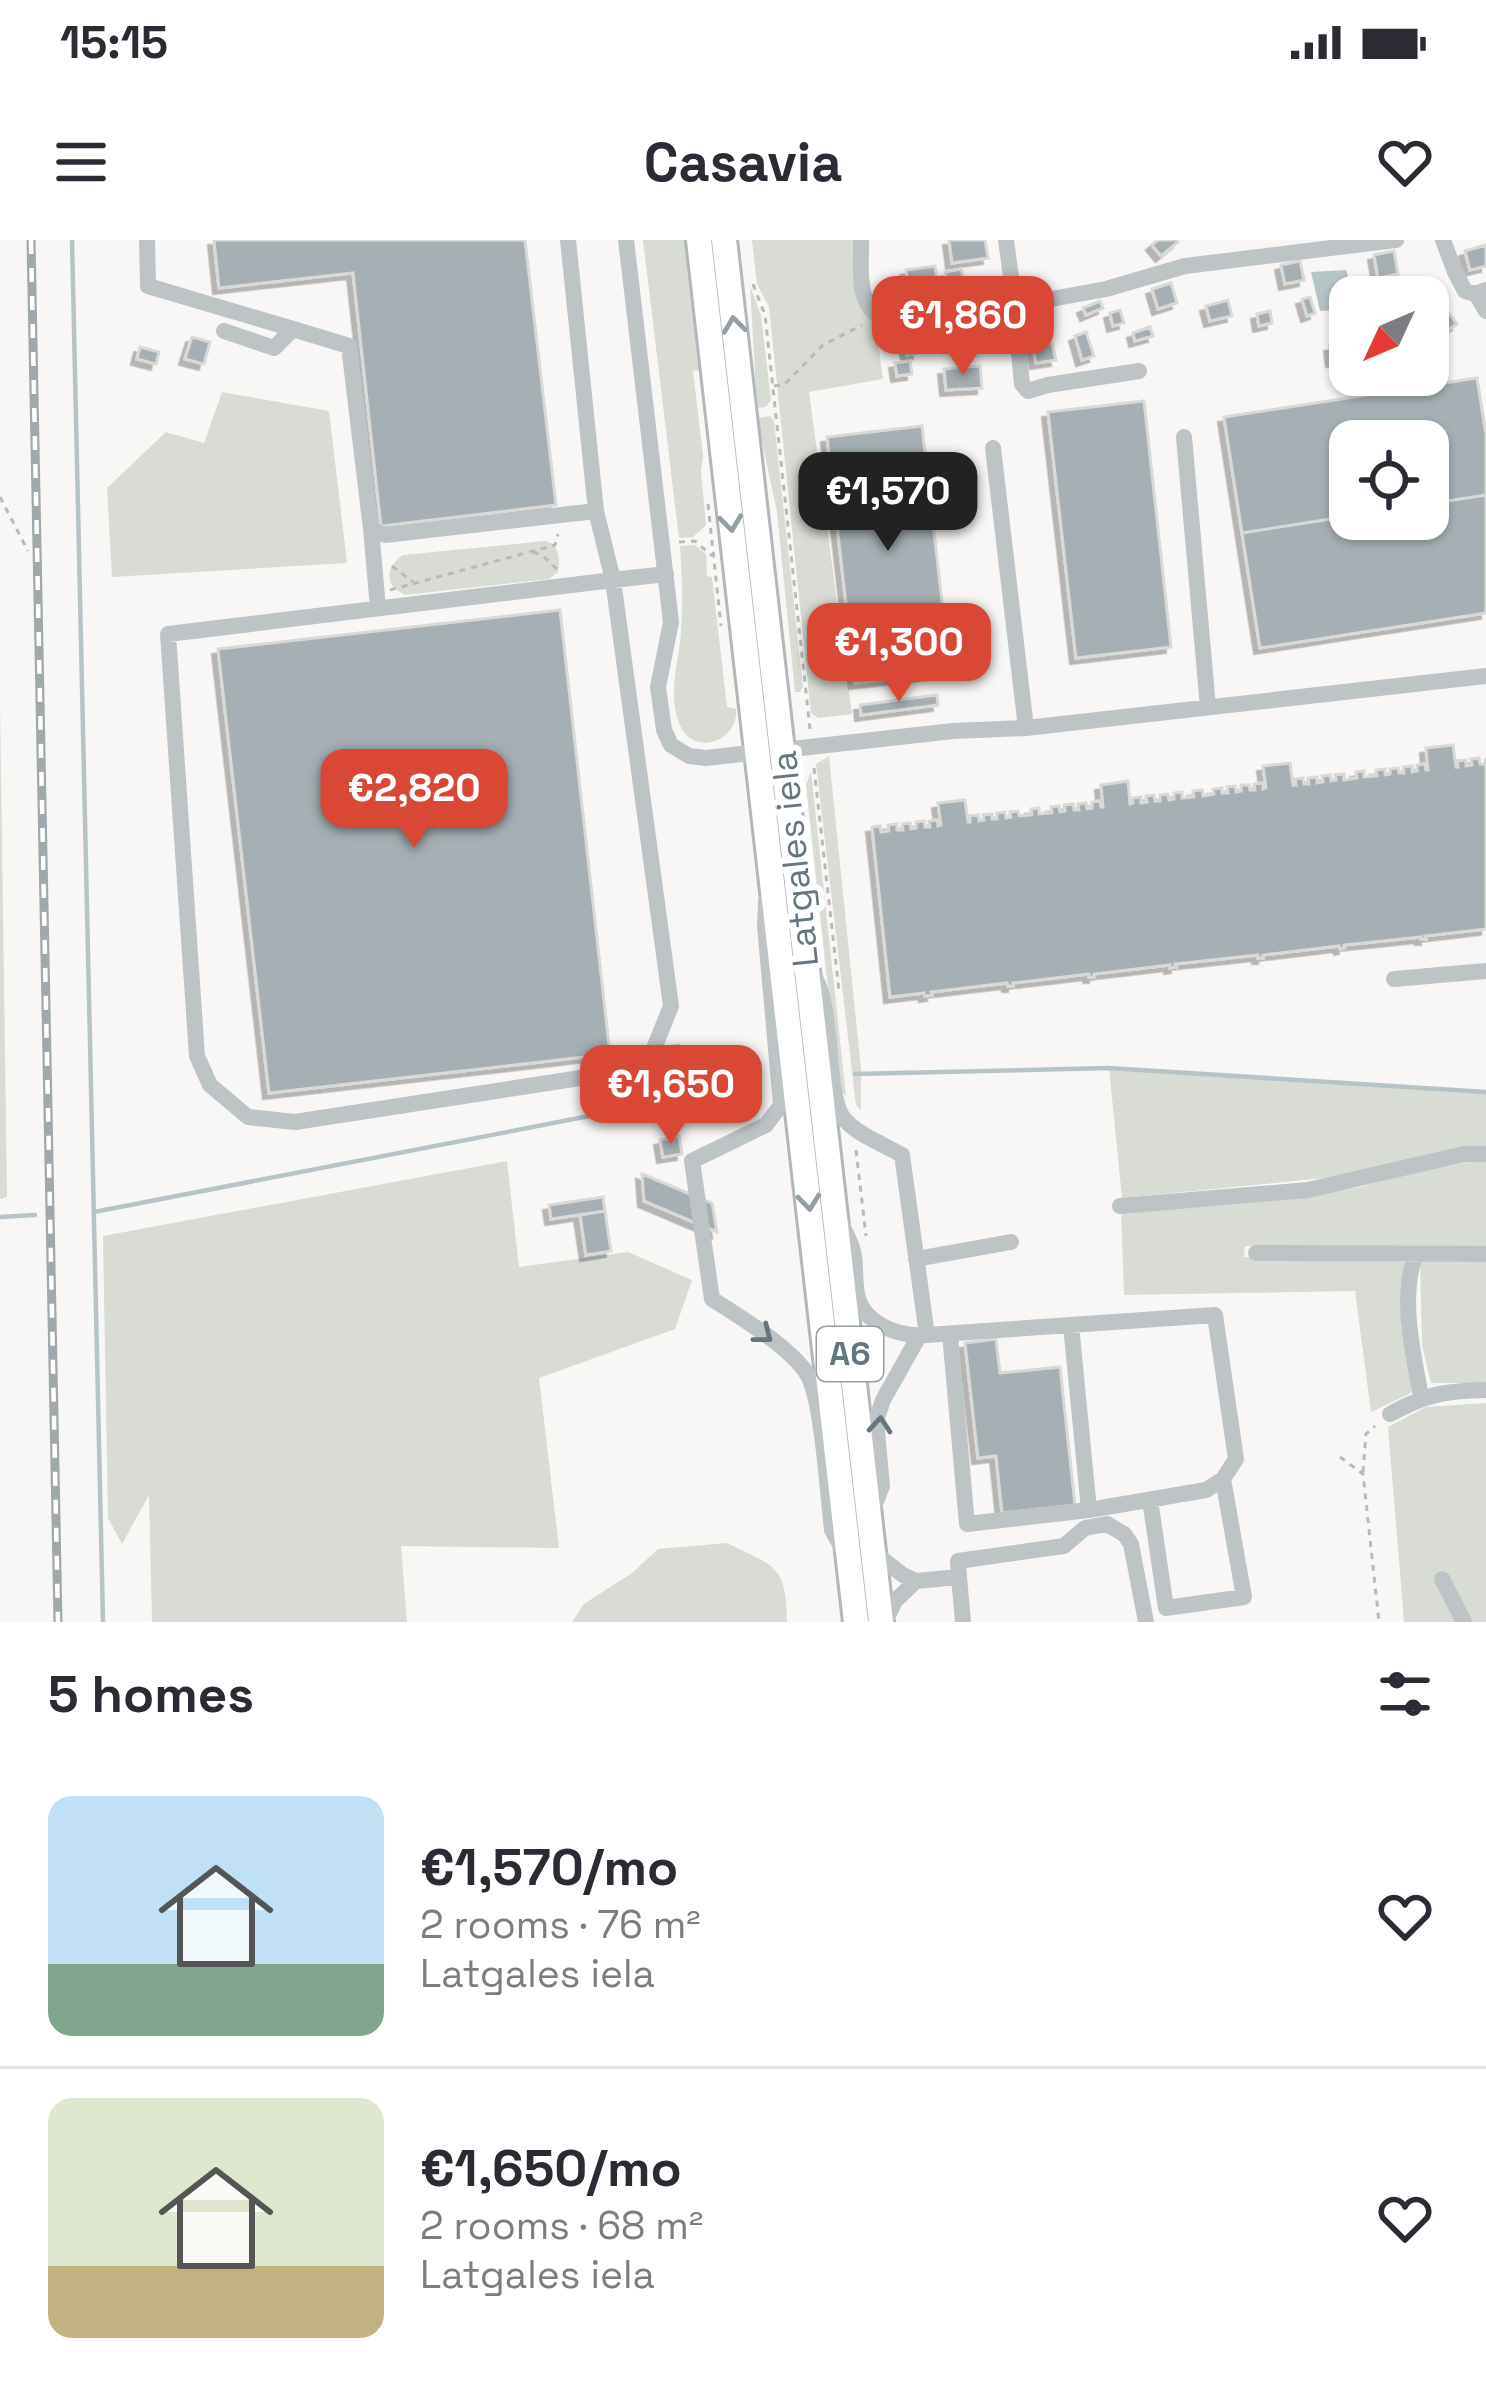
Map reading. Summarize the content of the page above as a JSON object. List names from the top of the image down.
{
  "streets": {
    "highway": ["Latgales iela", "A6"]
  },
  "north": "bottom left",
  "page": {
    "status": "15:15",
    "header": "Casavia",
    "price": [
      "€1,860",
      "€1,570",
      "€1,300",
      "€2,820",
      "€1,650"
    ],
    "heading": "5 homes",
    "list": [
      {
        "name": "€1,570/mo",
        "note": "2 rooms · 76 m² · Latgales iela"
      },
      {
        "name": "€1,650/mo",
        "note": "2 rooms · 68 m² · Latgales iela"
      }
    ]
  }
}
